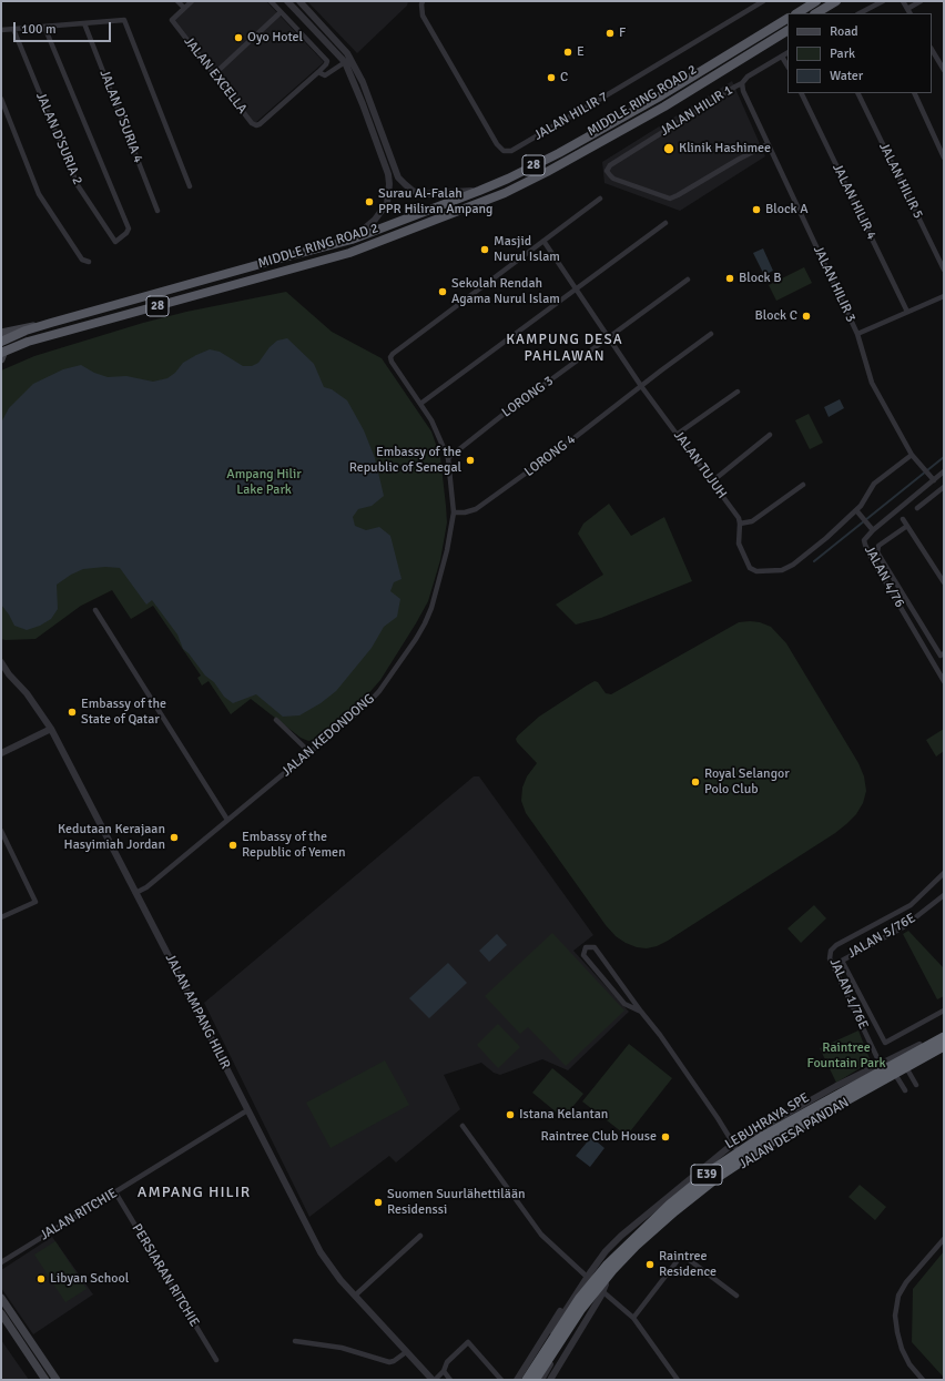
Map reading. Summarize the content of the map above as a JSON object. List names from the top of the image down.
{
  "streets": {
    "highway": [
      "MIDDLE RING ROAD 2",
      "28",
      "LEBUHRAYA SPE",
      "E39"
    ],
    "street": [
      "JALAN EXCELLA",
      "JALAN HILIR 1",
      "JALAN D'SURIA 4",
      "JALAN HILIR 7",
      "JALAN D'SURIA 2",
      "JALAN HILIR 5",
      "JALAN HILIR 4",
      "JALAN HILIR 3",
      "LORONG 3",
      "LORONG 4",
      "JALAN TUJUH",
      "JALAN 4/76",
      "JALAN KEDONDONG",
      "JALAN 5/76E",
      "JALAN 1/76E",
      "JALAN AMPANG HILIR",
      "JALAN DESA PANDAN",
      "JALAN RITCHIE",
      "PERSIARAN RITCHIE"
    ]
  },
  "crossings": [
    ["JALAN HILIR 1", "JALAN HILIR 3"],
    ["JALAN HILIR 3", "JALAN 4/76"],
    ["LORONG 3", "JALAN TUJUH"],
    ["LORONG 3", "JALAN KEDONDONG"],
    ["LORONG 4", "JALAN TUJUH"],
    ["LORONG 4", "JALAN KEDONDONG"],
    ["JALAN TUJUH", "JALAN KEDONDONG"],
    ["JALAN KEDONDONG", "JALAN AMPANG HILIR"],
    ["JALAN AMPANG HILIR", "JALAN RITCHIE"],
    ["LEBUHRAYA SPE", "JALAN DESA PANDAN"],
    ["JALAN RITCHIE", "PERSIARAN RITCHIE"]
  ],
  "districts": ["KAMPUNG DESA PAHLAWAN", "AMPANG HILIR"],
  "parks": ["Ampang Hilir Lake Park", "Raintree Fountain Park"],
  "places": [
    "F",
    "Oyo Hotel",
    "E",
    "C",
    "Klinik Hashimee",
    "Surau Al-Falah PPR Hiliran Ampang",
    "Block A",
    "Masjid Nurul Islam",
    "Block B",
    "Sekolah Rendah Agama Nurul Islam",
    "Block C",
    "Embassy of the Republic of Senegal",
    "Embassy of the State of Qatar",
    "Royal Selangor Polo Club",
    "Kedutaan Kerajaan Hasyimiah Jordan",
    "Embassy of the Republic of Yemen",
    "Istana Kelantan",
    "Raintree Club House",
    "Suomen Suurlähettilään Residenssi",
    "Raintree Residence",
    "Libyan School"
  ],
  "legend": ["Road", "Park", "Water"],
  "scale_bar": "100 m"
}
